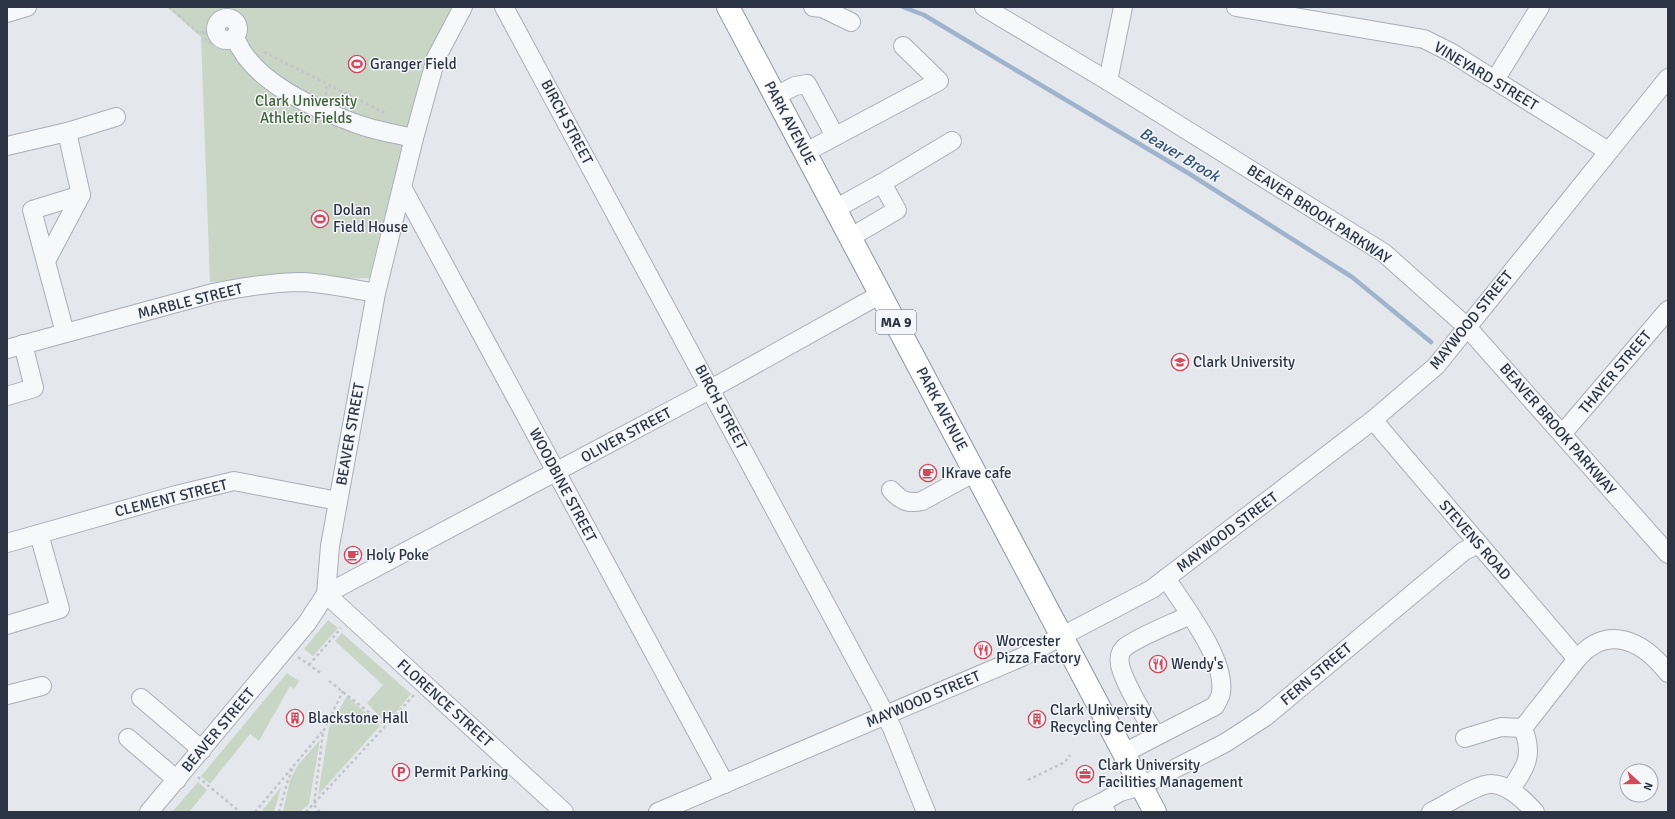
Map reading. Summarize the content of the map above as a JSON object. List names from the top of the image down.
{
  "streets": {
    "highway": ["PARK AVENUE", "MA 9"],
    "street": [
      "VINEYARD STREET",
      "BIRCH STREET",
      "BEAVER BROOK PARKWAY",
      "MARBLE STREET",
      "MAYWOOD STREET",
      "THAYER STREET",
      "BEAVER STREET",
      "OLIVER STREET",
      "WOODBINE STREET",
      "CLEMENT STREET",
      "STEVENS ROAD",
      "FERN STREET",
      "FLORENCE STREET"
    ]
  },
  "crossings": [
    ["VINEYARD STREET", "MAYWOOD STREET"],
    ["BIRCH STREET", "MAYWOOD STREET"],
    ["BIRCH STREET", "OLIVER STREET"],
    ["PARK AVENUE", "MAYWOOD STREET"],
    ["PARK AVENUE", "OLIVER STREET"],
    ["PARK AVENUE", "FERN STREET"],
    ["BEAVER BROOK PARKWAY", "MAYWOOD STREET"],
    ["BEAVER BROOK PARKWAY", "THAYER STREET"],
    ["MARBLE STREET", "BEAVER STREET"],
    ["MAYWOOD STREET", "WOODBINE STREET"],
    ["MAYWOOD STREET", "STEVENS ROAD"],
    ["BEAVER STREET", "OLIVER STREET"],
    ["BEAVER STREET", "WOODBINE STREET"],
    ["BEAVER STREET", "CLEMENT STREET"],
    ["BEAVER STREET", "FLORENCE STREET"],
    ["OLIVER STREET", "WOODBINE STREET"],
    ["OLIVER STREET", "FLORENCE STREET"],
    ["STEVENS ROAD", "FERN STREET"]
  ],
  "water": ["Beaver Brook"],
  "parks": ["Clark University Athletic Fields"],
  "places": {
    "sports": ["Granger Field", "Dolan Field House"],
    "school or university": ["Clark University"],
    "cafe": ["IKrave cafe", "Holy Poke"],
    "restaurant": ["Worcester Pizza Factory", "Wendy's"],
    "building": ["Blackstone Hall", "Clark University Recycling Center"],
    "parking": ["Permit Parking"],
    "office": ["Clark University Facilities Management"]
  },
  "north": "right"
}
